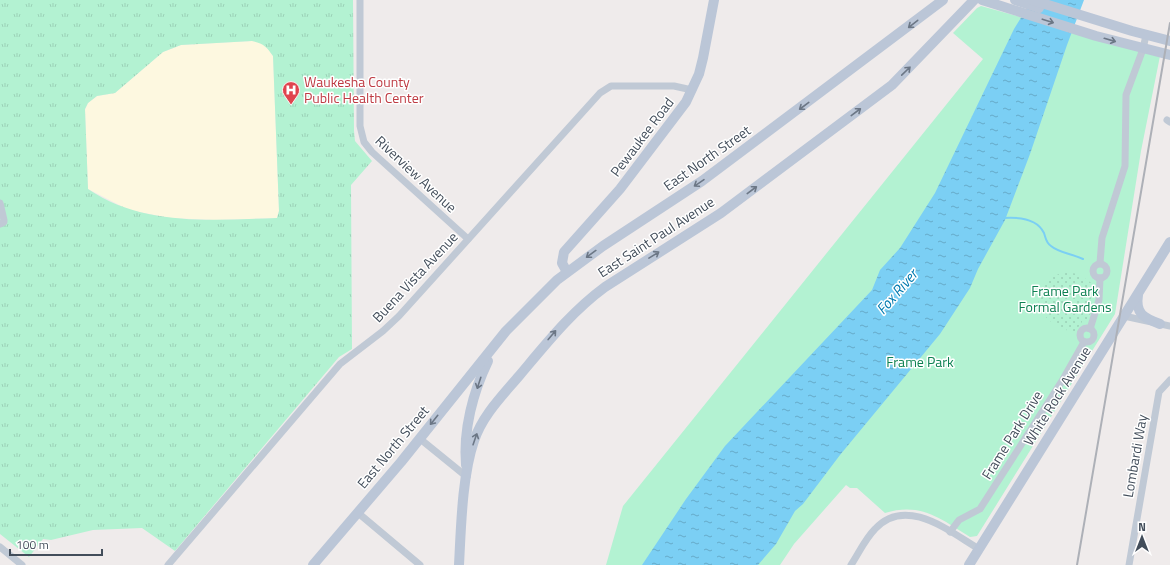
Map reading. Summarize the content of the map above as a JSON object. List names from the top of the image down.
{
  "streets": {
    "main road": [
      "Pewaukee Road",
      "East North Street",
      "East Saint Paul Avenue",
      "White Rock Avenue"
    ],
    "street": [
      "Riverview Avenue",
      "Buena Vista Avenue",
      "Frame Park Drive",
      "Lombardi Way"
    ]
  },
  "crossings": [
    ["Pewaukee Road", "East North Street"],
    ["Pewaukee Road", "Buena Vista Avenue"],
    ["East North Street", "East Saint Paul Avenue"],
    ["Riverview Avenue", "Buena Vista Avenue"]
  ],
  "one_way": ["East North Street", "East Saint Paul Avenue"],
  "water": ["Fox River"],
  "parks": ["Frame Park Formal Gardens", "Frame Park"],
  "places": {
    "hospital": ["Waukesha County Public Health Center"]
  },
  "scale_bar": "100 m",
  "north": "top"
}
